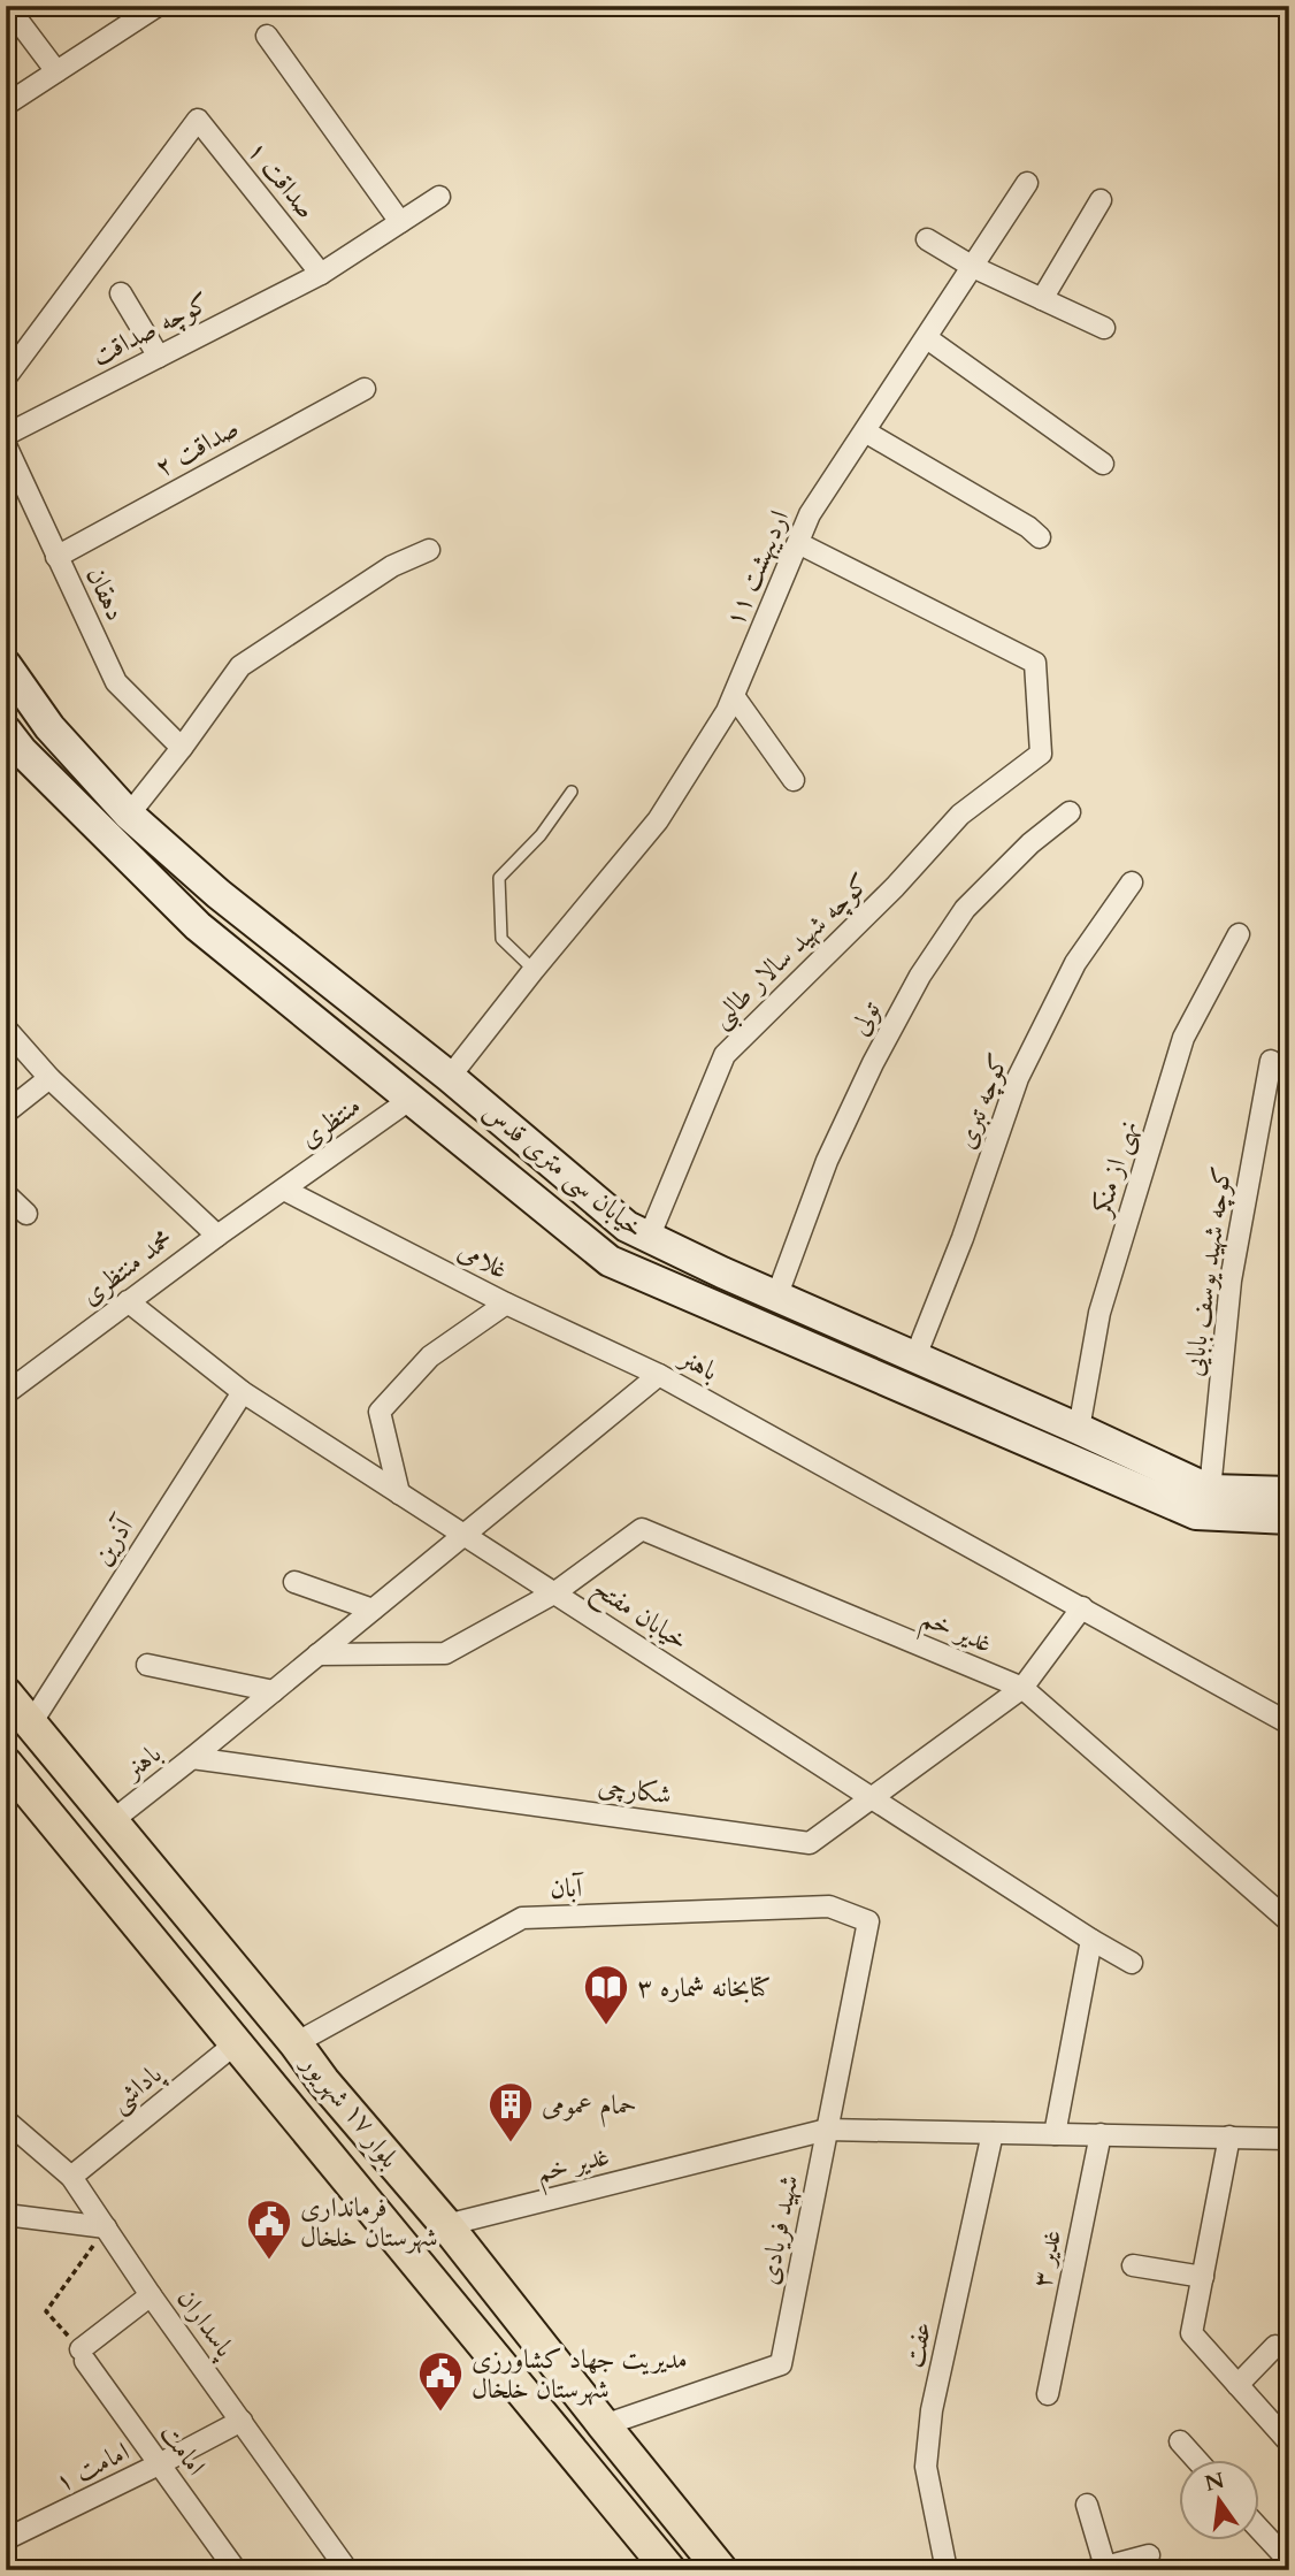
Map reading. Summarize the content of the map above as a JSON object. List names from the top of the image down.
{
  "streets": {
    "main road": ["خیابان سی متری قدس", "بلوار ١٧ شهریور"],
    "street": [
      "صداقت ۱",
      "کوچه صداقت",
      "صداقت ۲",
      "۱۱ اردیبهشت",
      "دهقان",
      "کوچه شهید سالار طالبی",
      "تولی",
      "کوچه تبری",
      "منتظری",
      "نهی از منکر",
      "غلامی",
      "محمد منتظری",
      "کوچه شهید یوسف بابایی",
      "باهنر",
      "آذرین",
      "خیابان مفتح",
      "غدیر خم",
      "شکارچی",
      "آبان",
      "پاداشی",
      "شهید فریادی",
      "غدیر ۳",
      "پاسداران",
      "عفت",
      "امامت",
      "امامت ۱"
    ]
  },
  "crossings": [
    ["صداقت ۱", "کوچه صداقت"],
    ["صداقت ۲", "دهقان"],
    ["۱۱ اردیبهشت", "کوچه شهید سالار طالبی"],
    ["۱۱ اردیبهشت", "خیابان سی متری قدس"],
    ["کوچه شهید سالار طالبی", "خیابان سی متری قدس"],
    ["تولی", "خیابان سی متری قدس"],
    ["کوچه تبری", "خیابان سی متری قدس"],
    ["منتظری", "خیابان سی متری قدس"],
    ["منتظری", "غلامی"],
    ["منتظری", "محمد منتظری"],
    ["نهی از منکر", "خیابان سی متری قدس"],
    ["خیابان سی متری قدس", "کوچه شهید یوسف بابایی"],
    ["غلامی", "محمد منتظری"],
    ["غلامی", "باهنر"],
    ["محمد منتظری", "خیابان مفتح"],
    ["باهنر", "خیابان مفتح"],
    ["باهنر", "شکارچی"],
    ["باهنر", "بلوار ١٧ شهریور"],
    ["آذرین", "خیابان مفتح"],
    ["آذرین", "بلوار ١٧ شهریور"],
    ["خیابان مفتح", "غدیر خم"],
    ["خیابان مفتح", "شکارچی"],
    ["غدیر خم", "شکارچی"],
    ["غدیر خم", "بلوار ١٧ شهریور"],
    ["غدیر خم", "شهید فریادی"],
    ["غدیر خم", "غدیر ۳"],
    ["غدیر خم", "عفت"],
    ["آبان", "بلوار ١٧ شهریور"],
    ["آبان", "شهید فریادی"],
    ["پاداشی", "بلوار ١٧ شهریور"],
    ["پاداشی", "پاسداران"],
    ["بلوار ١٧ شهریور", "شهید فریادی"],
    ["پاسداران", "امامت ۱"],
    ["امامت", "امامت ۱"]
  ],
  "places": {
    "library": ["کتابخانه شماره ۳"],
    "building": ["حمام عمومی"],
    "public building": ["فرمانداری شهرستان خلخال", "مدیریت جهاد کشاورزی شهرستان خلخال"]
  },
  "north": "top"
}
